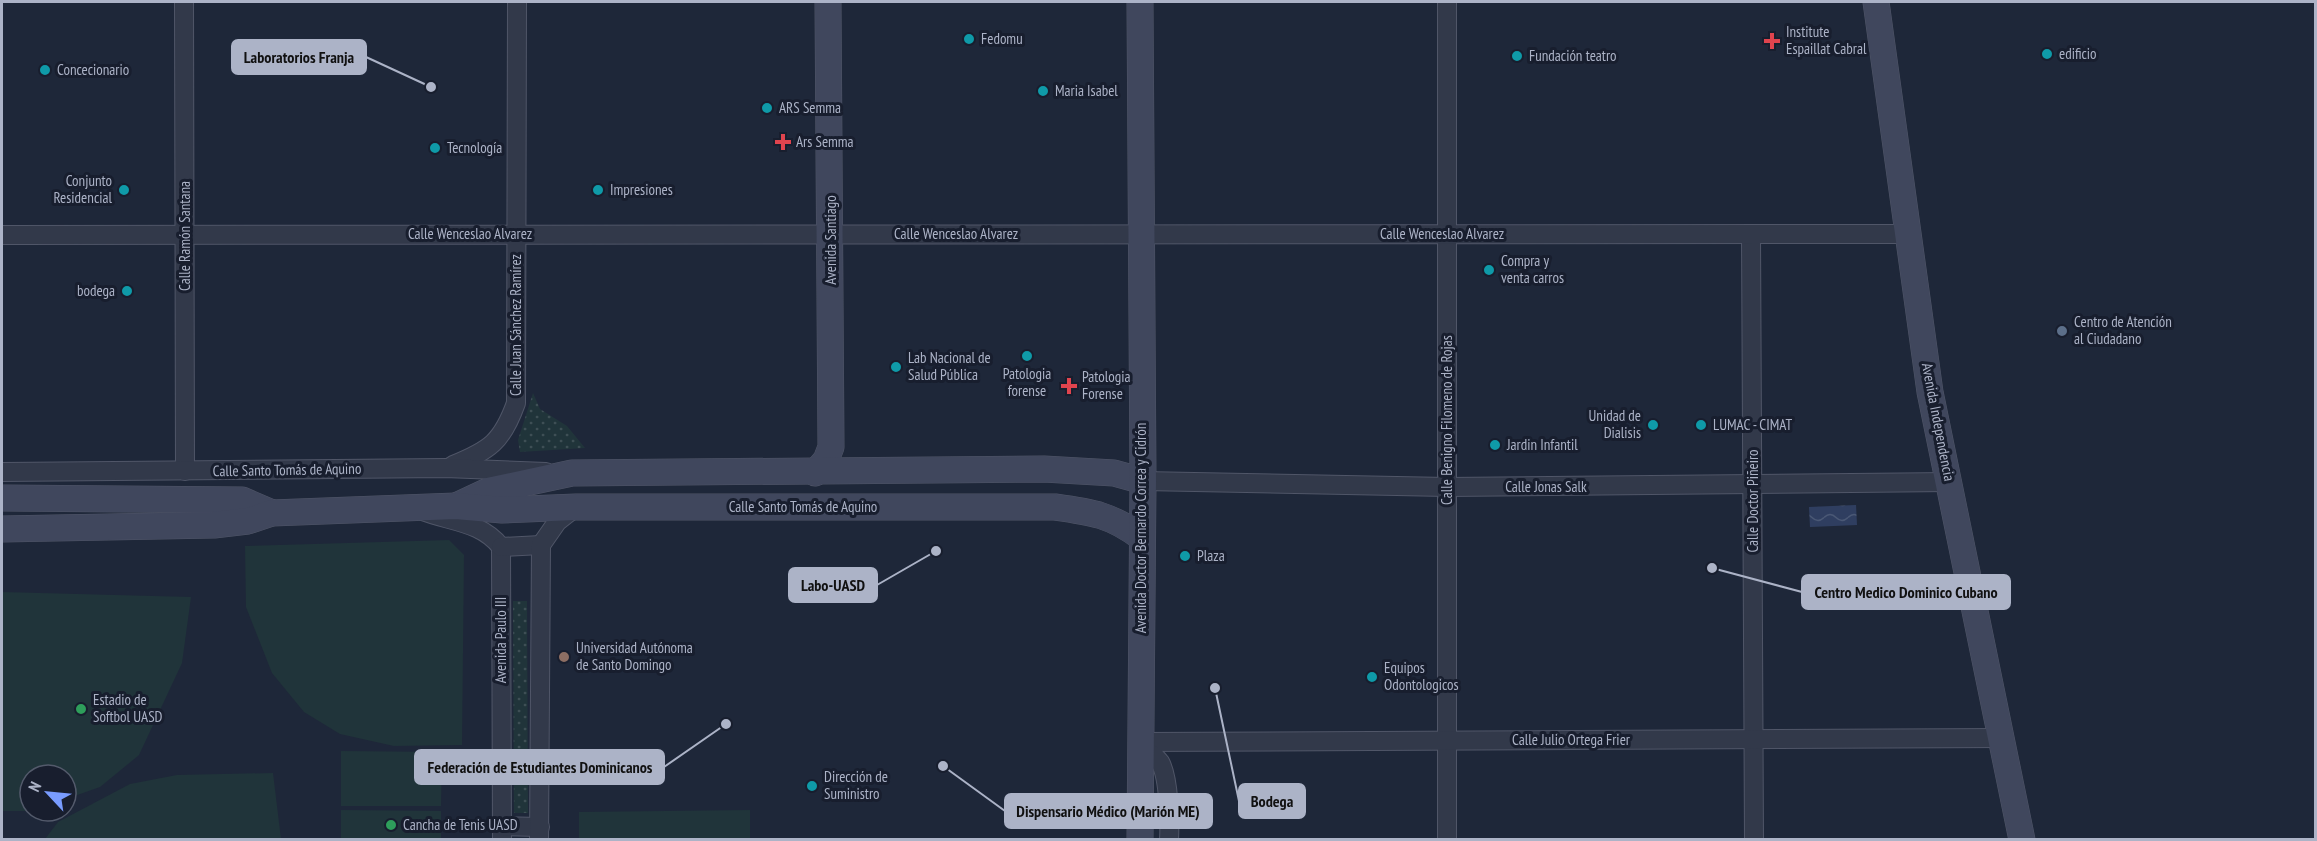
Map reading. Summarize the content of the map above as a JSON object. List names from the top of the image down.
{
  "streets": {
    "street": [
      "Calle Wenceslao Alvarez",
      "Calle Ramón Santana",
      "Avenida Santiago",
      "Calle Juan Sánchez Ramírez",
      "Calle Benigno Filomeno de Rojas",
      "Avenida Independencia",
      "Calle Santo Tomás de Aquino",
      "Calle Jonas Salk",
      "Calle Doctor Piñeiro",
      "Avenida Doctor Bernardo Correa y Cidrón",
      "Avenida Paulo III",
      "Calle Julio Ortega Frier"
    ]
  },
  "crossings": [
    ["Calle Wenceslao Alvarez", "Calle Ramón Santana"],
    ["Calle Wenceslao Alvarez", "Avenida Santiago"],
    ["Calle Wenceslao Alvarez", "Calle Juan Sánchez Ramírez"],
    ["Calle Wenceslao Alvarez", "Calle Benigno Filomeno de Rojas"],
    ["Calle Wenceslao Alvarez", "Avenida Independencia"],
    ["Calle Wenceslao Alvarez", "Calle Doctor Piñeiro"],
    ["Calle Wenceslao Alvarez", "Avenida Doctor Bernardo Correa y Cidrón"],
    ["Calle Ramón Santana", "Calle Santo Tomás de Aquino"],
    ["Avenida Santiago", "Calle Santo Tomás de Aquino"],
    ["Calle Juan Sánchez Ramírez", "Calle Santo Tomás de Aquino"],
    ["Calle Benigno Filomeno de Rojas", "Calle Jonas Salk"],
    ["Calle Benigno Filomeno de Rojas", "Calle Julio Ortega Frier"],
    ["Avenida Independencia", "Calle Jonas Salk"],
    ["Avenida Independencia", "Calle Julio Ortega Frier"],
    ["Calle Santo Tomás de Aquino", "Calle Jonas Salk"],
    ["Calle Santo Tomás de Aquino", "Avenida Doctor Bernardo Correa y Cidrón"],
    ["Calle Jonas Salk", "Calle Doctor Piñeiro"],
    ["Calle Jonas Salk", "Avenida Doctor Bernardo Correa y Cidrón"],
    ["Calle Doctor Piñeiro", "Calle Julio Ortega Frier"],
    ["Avenida Doctor Bernardo Correa y Cidrón", "Calle Julio Ortega Frier"]
  ],
  "places": {
    "other": [
      "Fedomu",
      "edificio",
      "Fundación teatro",
      "Concecionario",
      "Laboratorios Franja",
      "Maria Isabel",
      "ARS Semma",
      "Tecnología",
      "Conjunto Residencial",
      "Impresiones",
      "Compra y venta carros",
      "bodega",
      "Centro de Atención al Ciudadano",
      "Patologia forense",
      "Lab Nacional de Salud Pública",
      "Unidad de Dialisis",
      "LUMAC - CIMAT",
      "Jardin Infantil",
      "Labo-UASD",
      "Plaza",
      "Centro Medico Dominico Cubano",
      "Universidad Autónoma de Santo Domingo",
      "Equipos Odontologicos",
      "Bodega",
      "Estadio de Softbol UASD",
      "Federación de Estudiantes Dominicanos",
      "Dispensario Médico (Marión ME)",
      "Dirección de Suministro",
      "Cancha de Tenis UASD"
    ],
    "health": ["Institute Espaillat Cabral", "Ars Semma", "Patologia Forense"]
  },
  "north": "top left"
}
